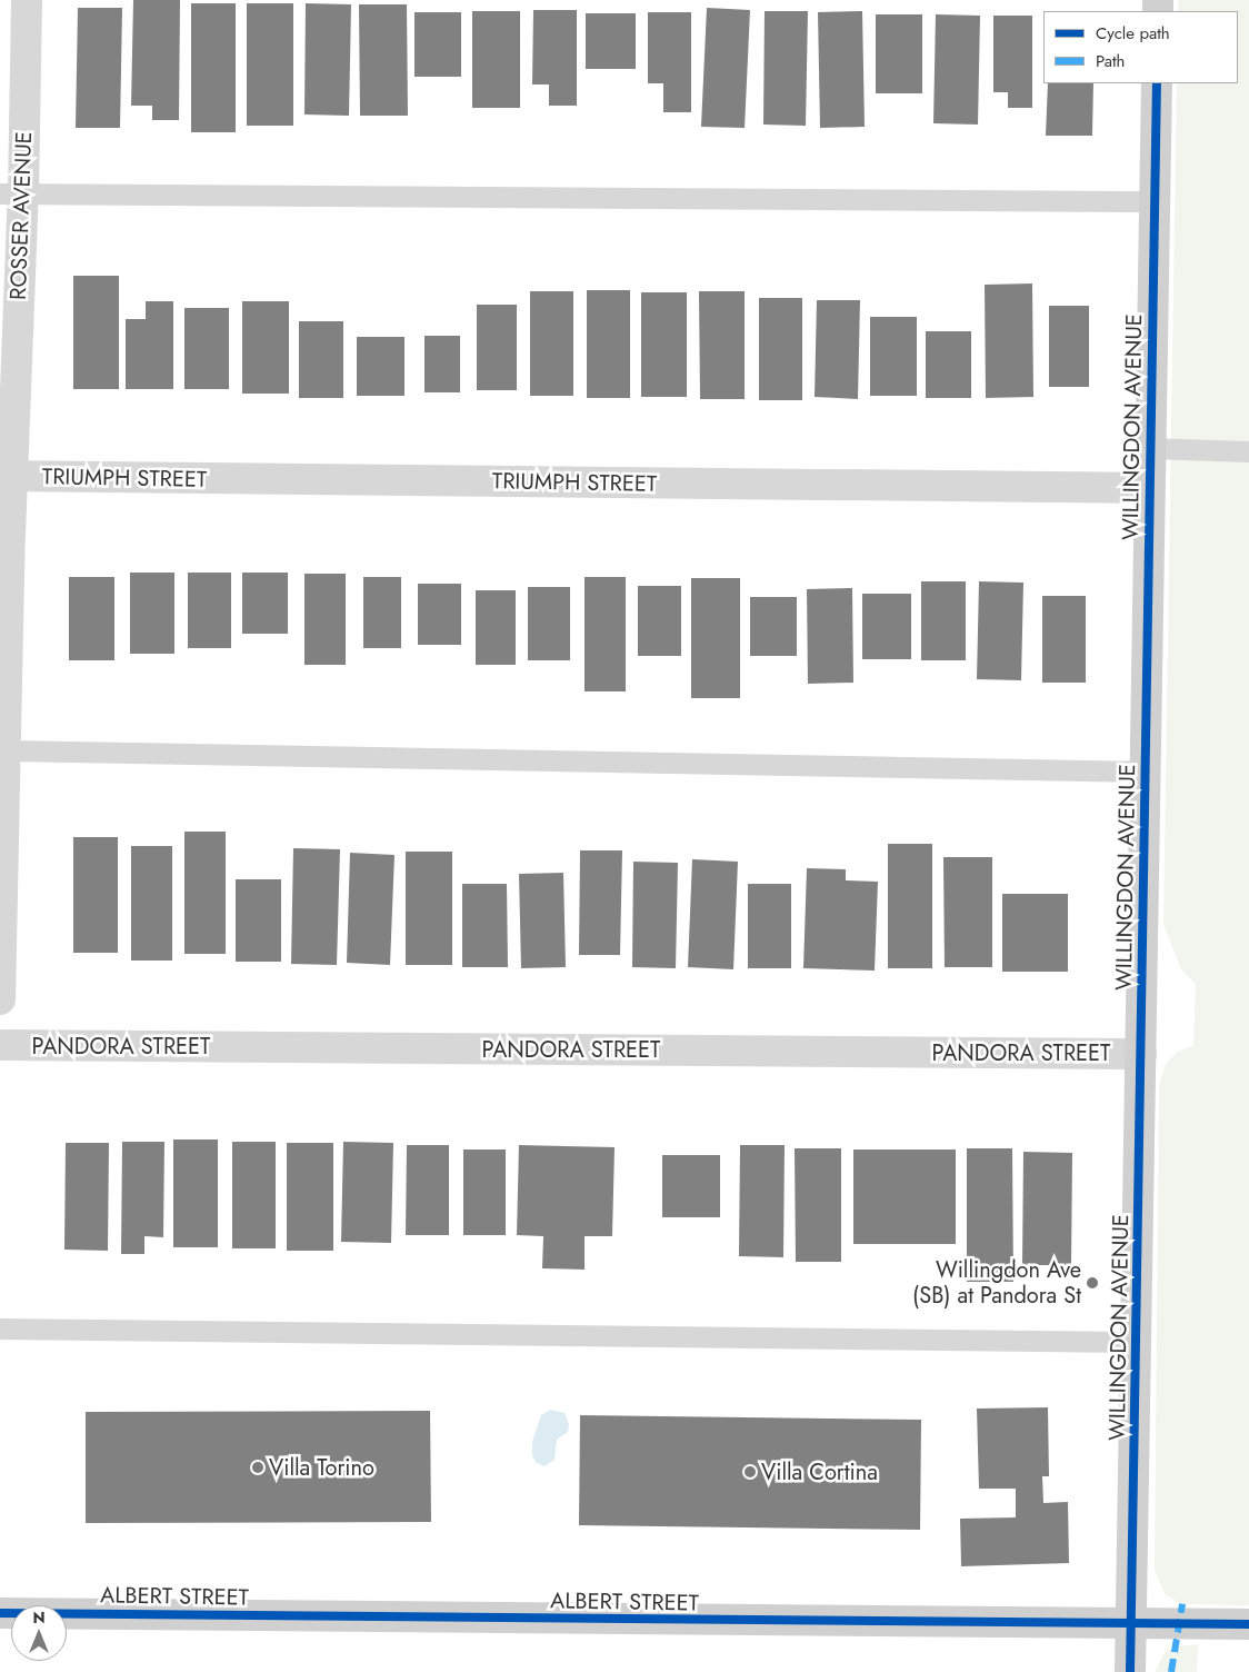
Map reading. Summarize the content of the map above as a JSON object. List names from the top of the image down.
{
  "streets": {
    "street": [
      "ROSSER AVENUE",
      "WILLINGDON AVENUE",
      "TRIUMPH STREET",
      "PANDORA STREET",
      "ALBERT STREET"
    ]
  },
  "crossings": [
    ["ROSSER AVENUE", "TRIUMPH STREET"],
    ["WILLINGDON AVENUE", "TRIUMPH STREET"],
    ["WILLINGDON AVENUE", "PANDORA STREET"],
    ["WILLINGDON AVENUE", "ALBERT STREET"]
  ],
  "places": ["Willingdon Ave (SB) at Pandora St", "Villa Torino", "Villa Cortina"],
  "legend": ["Cycle path", "Path"],
  "north": "top"
}
